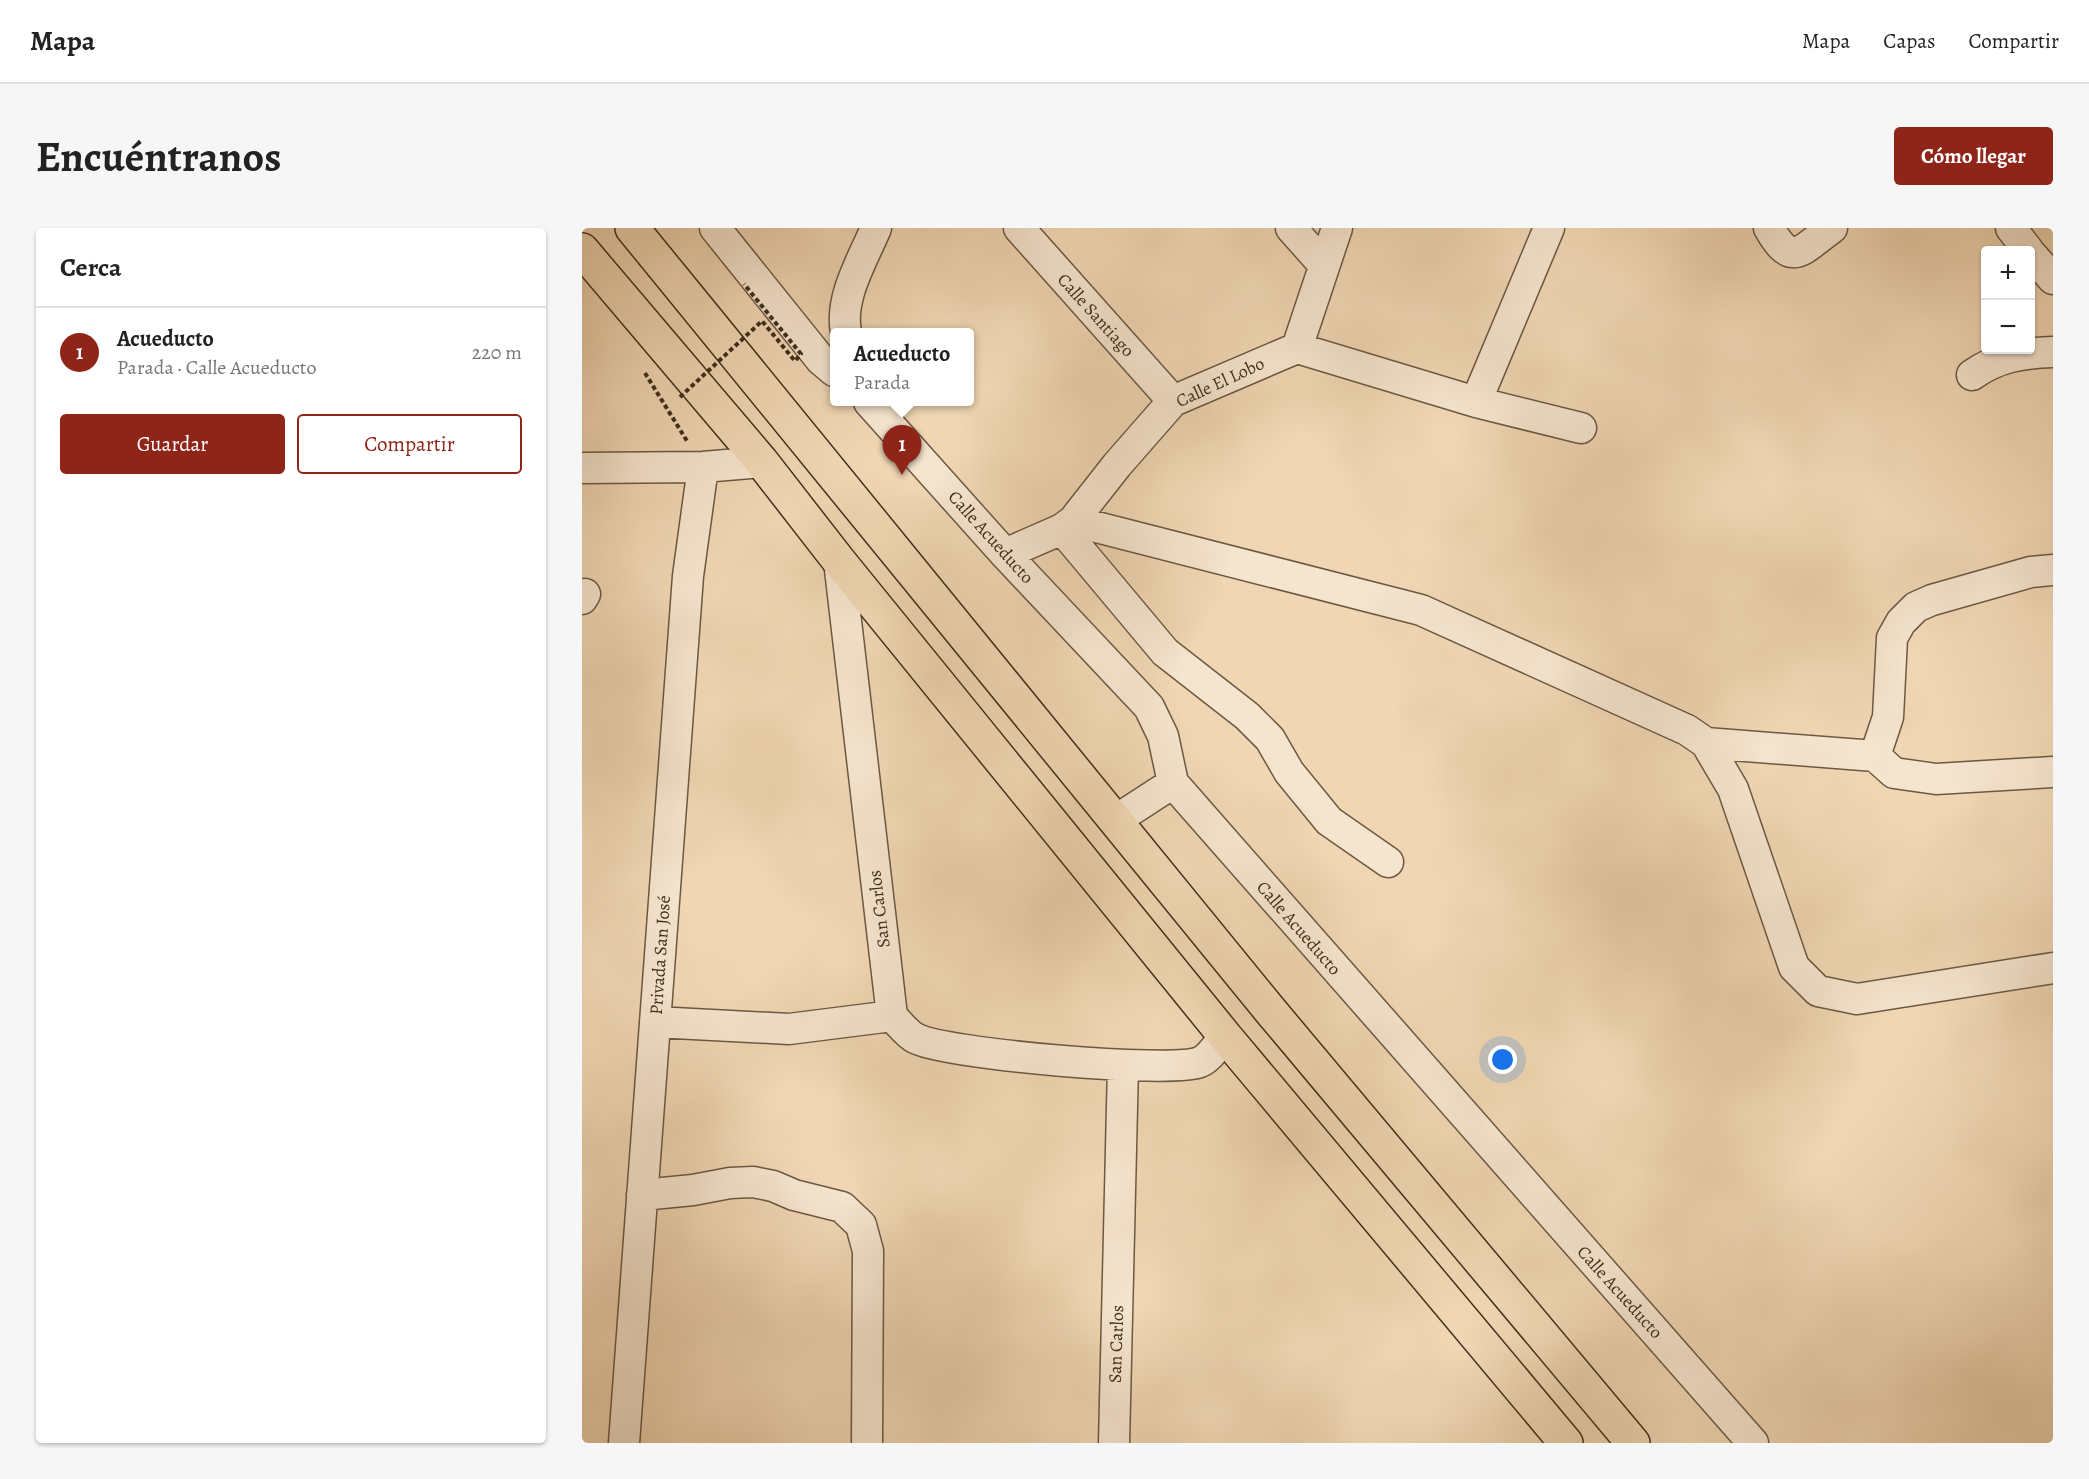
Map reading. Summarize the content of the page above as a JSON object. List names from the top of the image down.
{
  "streets": {
    "street": [
      "Calle Santiago",
      "Calle El Lobo",
      "Calle Acueducto",
      "San Carlos",
      "Privada San José"
    ]
  },
  "crossings": [
    ["Calle Santiago", "Calle El Lobo"],
    ["Calle El Lobo", "Calle Acueducto"]
  ],
  "page": {
    "header": "Mapa",
    "nav": ["Mapa", "Capas", "Compartir"],
    "buttons": [
      "Cómo llegar",
      ["Guardar", "Compartir"]
    ],
    "title": "Encuéntranos",
    "heading": "Cerca",
    "map_buttons": ["+", "−"],
    "list": [
      {
        "mark": "1",
        "name": "Acueducto",
        "note": "Parada · Calle Acueducto",
        "value": "220 m"
      }
    ],
    "popup": ["Acueducto", "Parada"],
    "pins": "1"
  }
}
